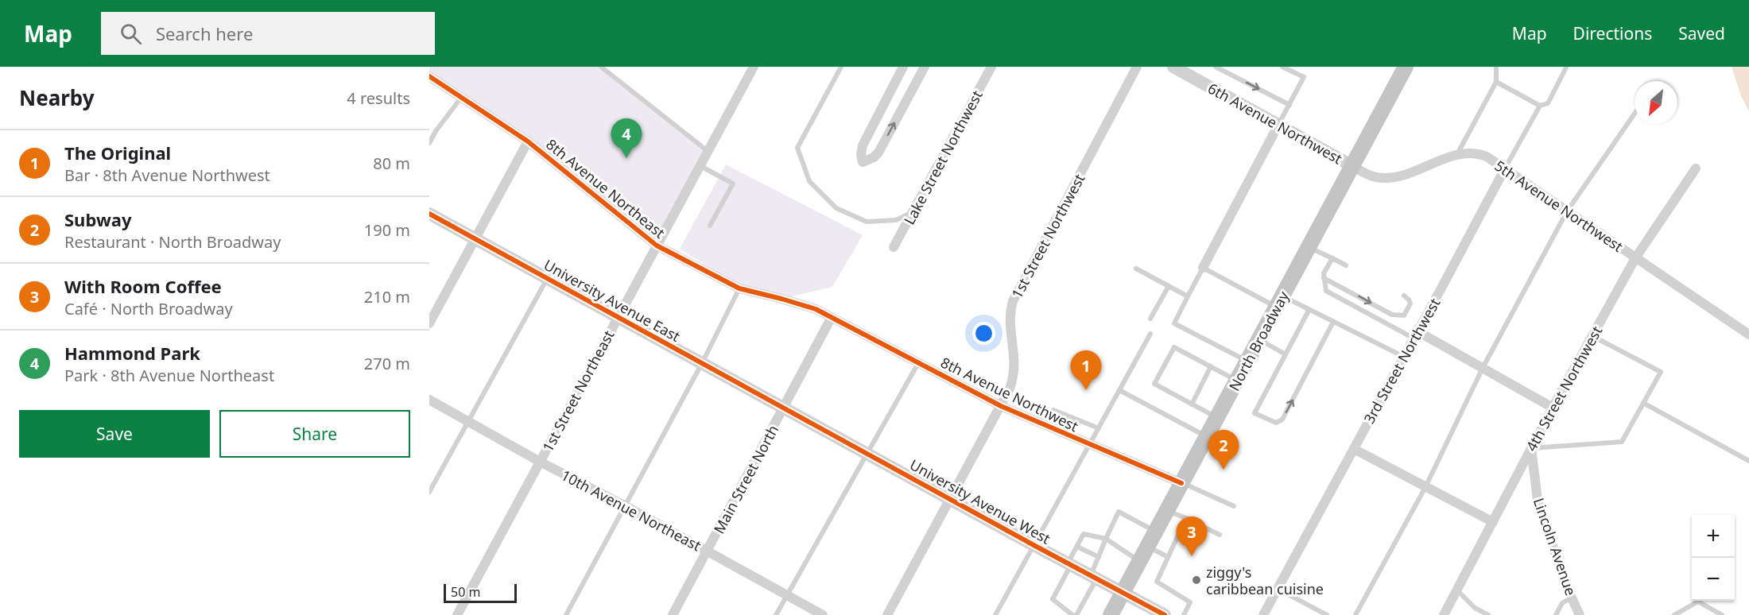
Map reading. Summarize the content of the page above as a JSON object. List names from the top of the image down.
{
  "streets": {
    "main road": ["North Broadway"],
    "street": [
      "6th Avenue Northwest",
      "Lake Street Northwest",
      "8th Avenue Northeast",
      "5th Avenue Northwest",
      "1st Street Northwest",
      "University Avenue East",
      "3rd Street Northwest",
      "4th Street Northwest",
      "1st Street Northeast",
      "8th Avenue Northwest",
      "Main Street North",
      "University Avenue West",
      "10th Avenue Northeast",
      "Lincoln Avenue"
    ]
  },
  "crossings": [
    ["6th Avenue Northwest", "5th Avenue Northwest"],
    ["6th Avenue Northwest", "North Broadway"],
    ["8th Avenue Northeast", "1st Street Northeast"],
    ["8th Avenue Northeast", "8th Avenue Northwest"],
    ["8th Avenue Northeast", "Main Street North"],
    ["5th Avenue Northwest", "North Broadway"],
    ["5th Avenue Northwest", "3rd Street Northwest"],
    ["5th Avenue Northwest", "4th Street Northwest"],
    ["1st Street Northwest", "8th Avenue Northwest"],
    ["1st Street Northwest", "University Avenue West"],
    ["University Avenue East", "1st Street Northeast"],
    ["University Avenue East", "Main Street North"],
    ["University Avenue East", "University Avenue West"],
    ["North Broadway", "8th Avenue Northwest"],
    ["North Broadway", "University Avenue West"],
    ["4th Street Northwest", "Lincoln Avenue"],
    ["1st Street Northeast", "10th Avenue Northeast"],
    ["8th Avenue Northwest", "Main Street North"],
    ["Main Street North", "University Avenue West"],
    ["Main Street North", "10th Avenue Northeast"]
  ],
  "places": ["ziggy's caribbean cuisine"],
  "scale_bar": "50 m",
  "north": "bottom left",
  "page": {
    "header": "Map",
    "search": "Search here",
    "nav": ["Map", "Directions", "Saved"],
    "heading": ["Nearby", "4 results"],
    "pins": [
      "4",
      "1",
      "2",
      "3"
    ],
    "list": [
      {
        "mark": "1",
        "name": "The Original",
        "note": "Bar · 8th Avenue Northwest",
        "value": "80 m"
      },
      {
        "mark": "2",
        "name": "Subway",
        "note": "Restaurant · North Broadway",
        "value": "190 m"
      },
      {
        "mark": "3",
        "name": "With Room Coffee",
        "note": "Café · North Broadway",
        "value": "210 m"
      },
      {
        "mark": "4",
        "name": "Hammond Park",
        "note": "Park · 8th Avenue Northeast",
        "value": "270 m"
      }
    ],
    "buttons": ["Save", "Share"],
    "map_buttons": ["+", "−"],
    "scale": "50 m"
  }
}
